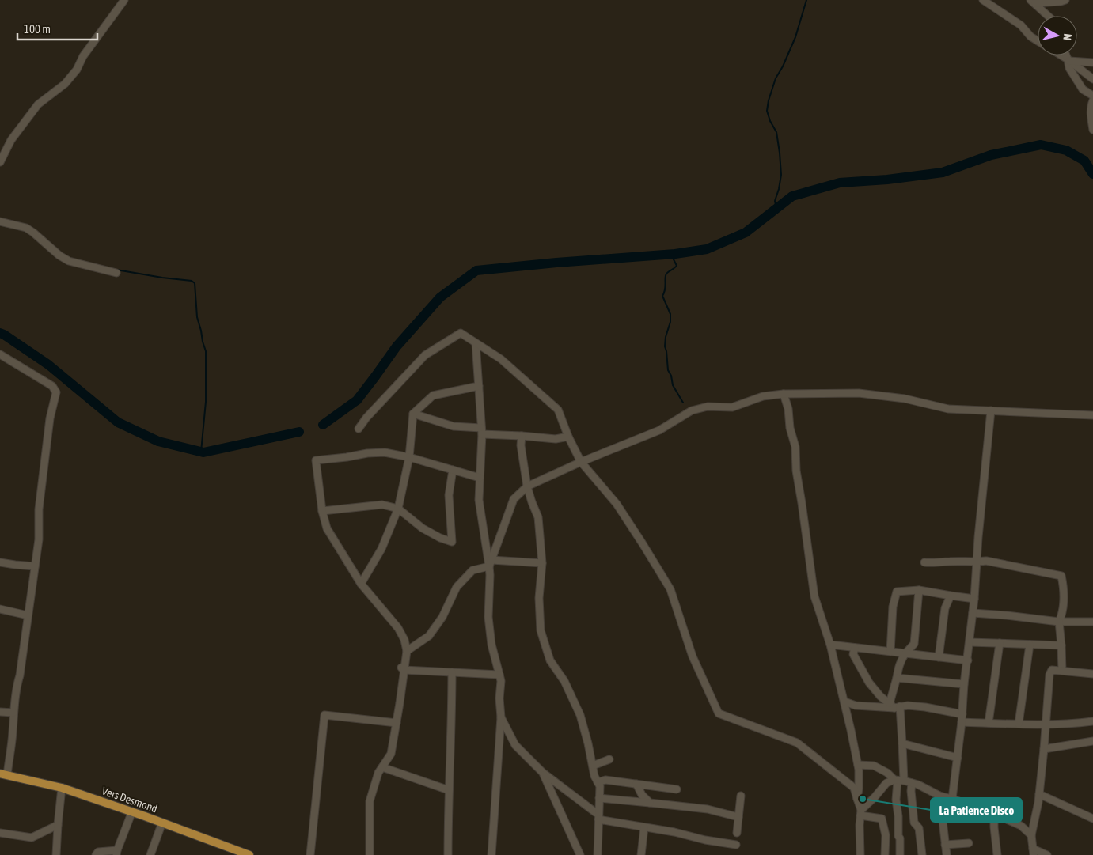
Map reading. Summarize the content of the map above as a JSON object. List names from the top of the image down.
{
  "streets": {
    "main road": ["Vers Desmond"]
  },
  "places": ["La Patience Disco"],
  "scale_bar": "100 m",
  "north": "right"
}
